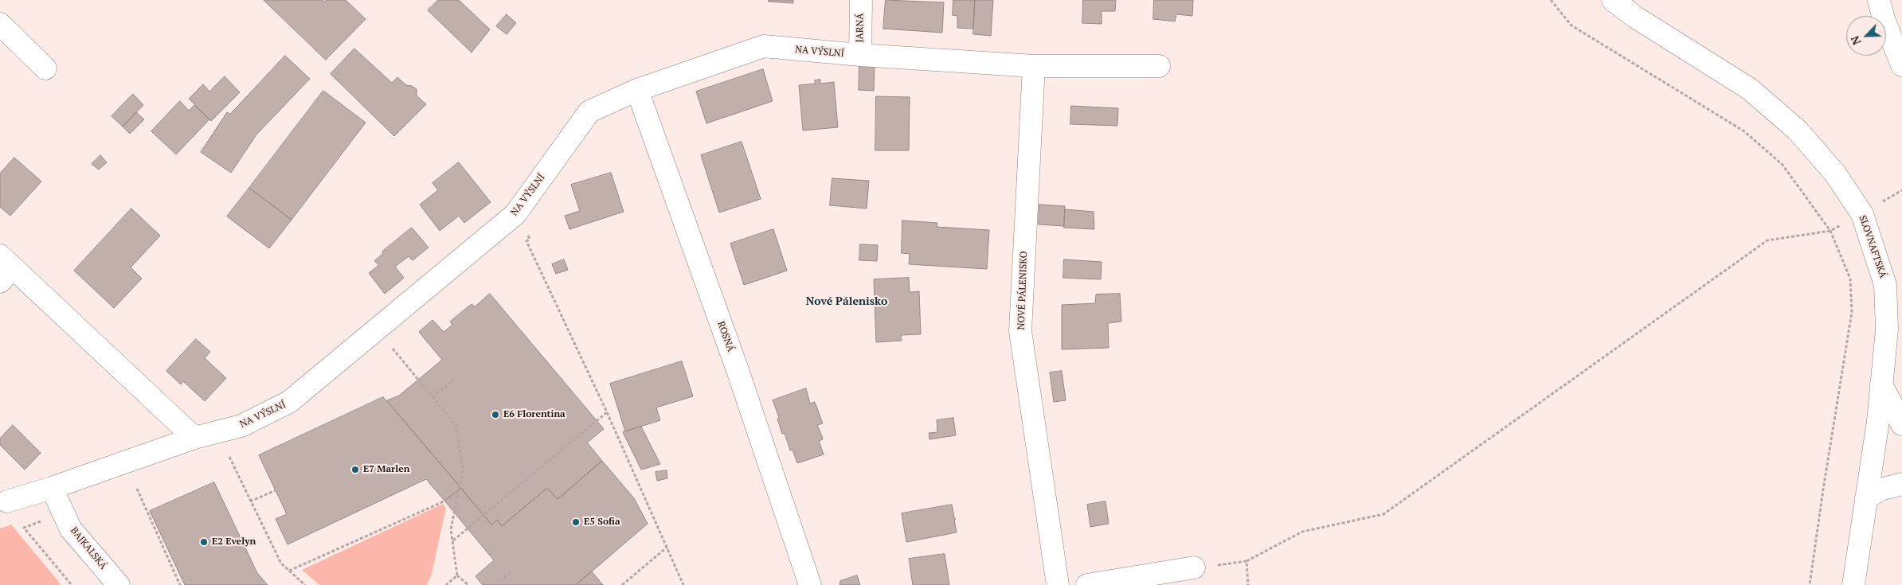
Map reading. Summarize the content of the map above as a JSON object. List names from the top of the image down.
{
  "streets": {
    "street": [
      "JARNÁ",
      "NA VÝSLNÍ",
      "SLOVNAFTSKÁ",
      "NOVÉ PÁLENISKO",
      "ROSNÁ",
      "BAJKALSKÁ"
    ]
  },
  "crossings": [
    ["JARNÁ", "NA VÝSLNÍ"],
    ["NA VÝSLNÍ", "NOVÉ PÁLENISKO"],
    ["NA VÝSLNÍ", "ROSNÁ"],
    ["NA VÝSLNÍ", "BAJKALSKÁ"]
  ],
  "districts": ["Nové Pálenisko"],
  "places": [
    "E6 Florentina",
    "E7 Marlen",
    "E5 Sofia",
    "E2 Evelyn"
  ],
  "north": "bottom left"
}
